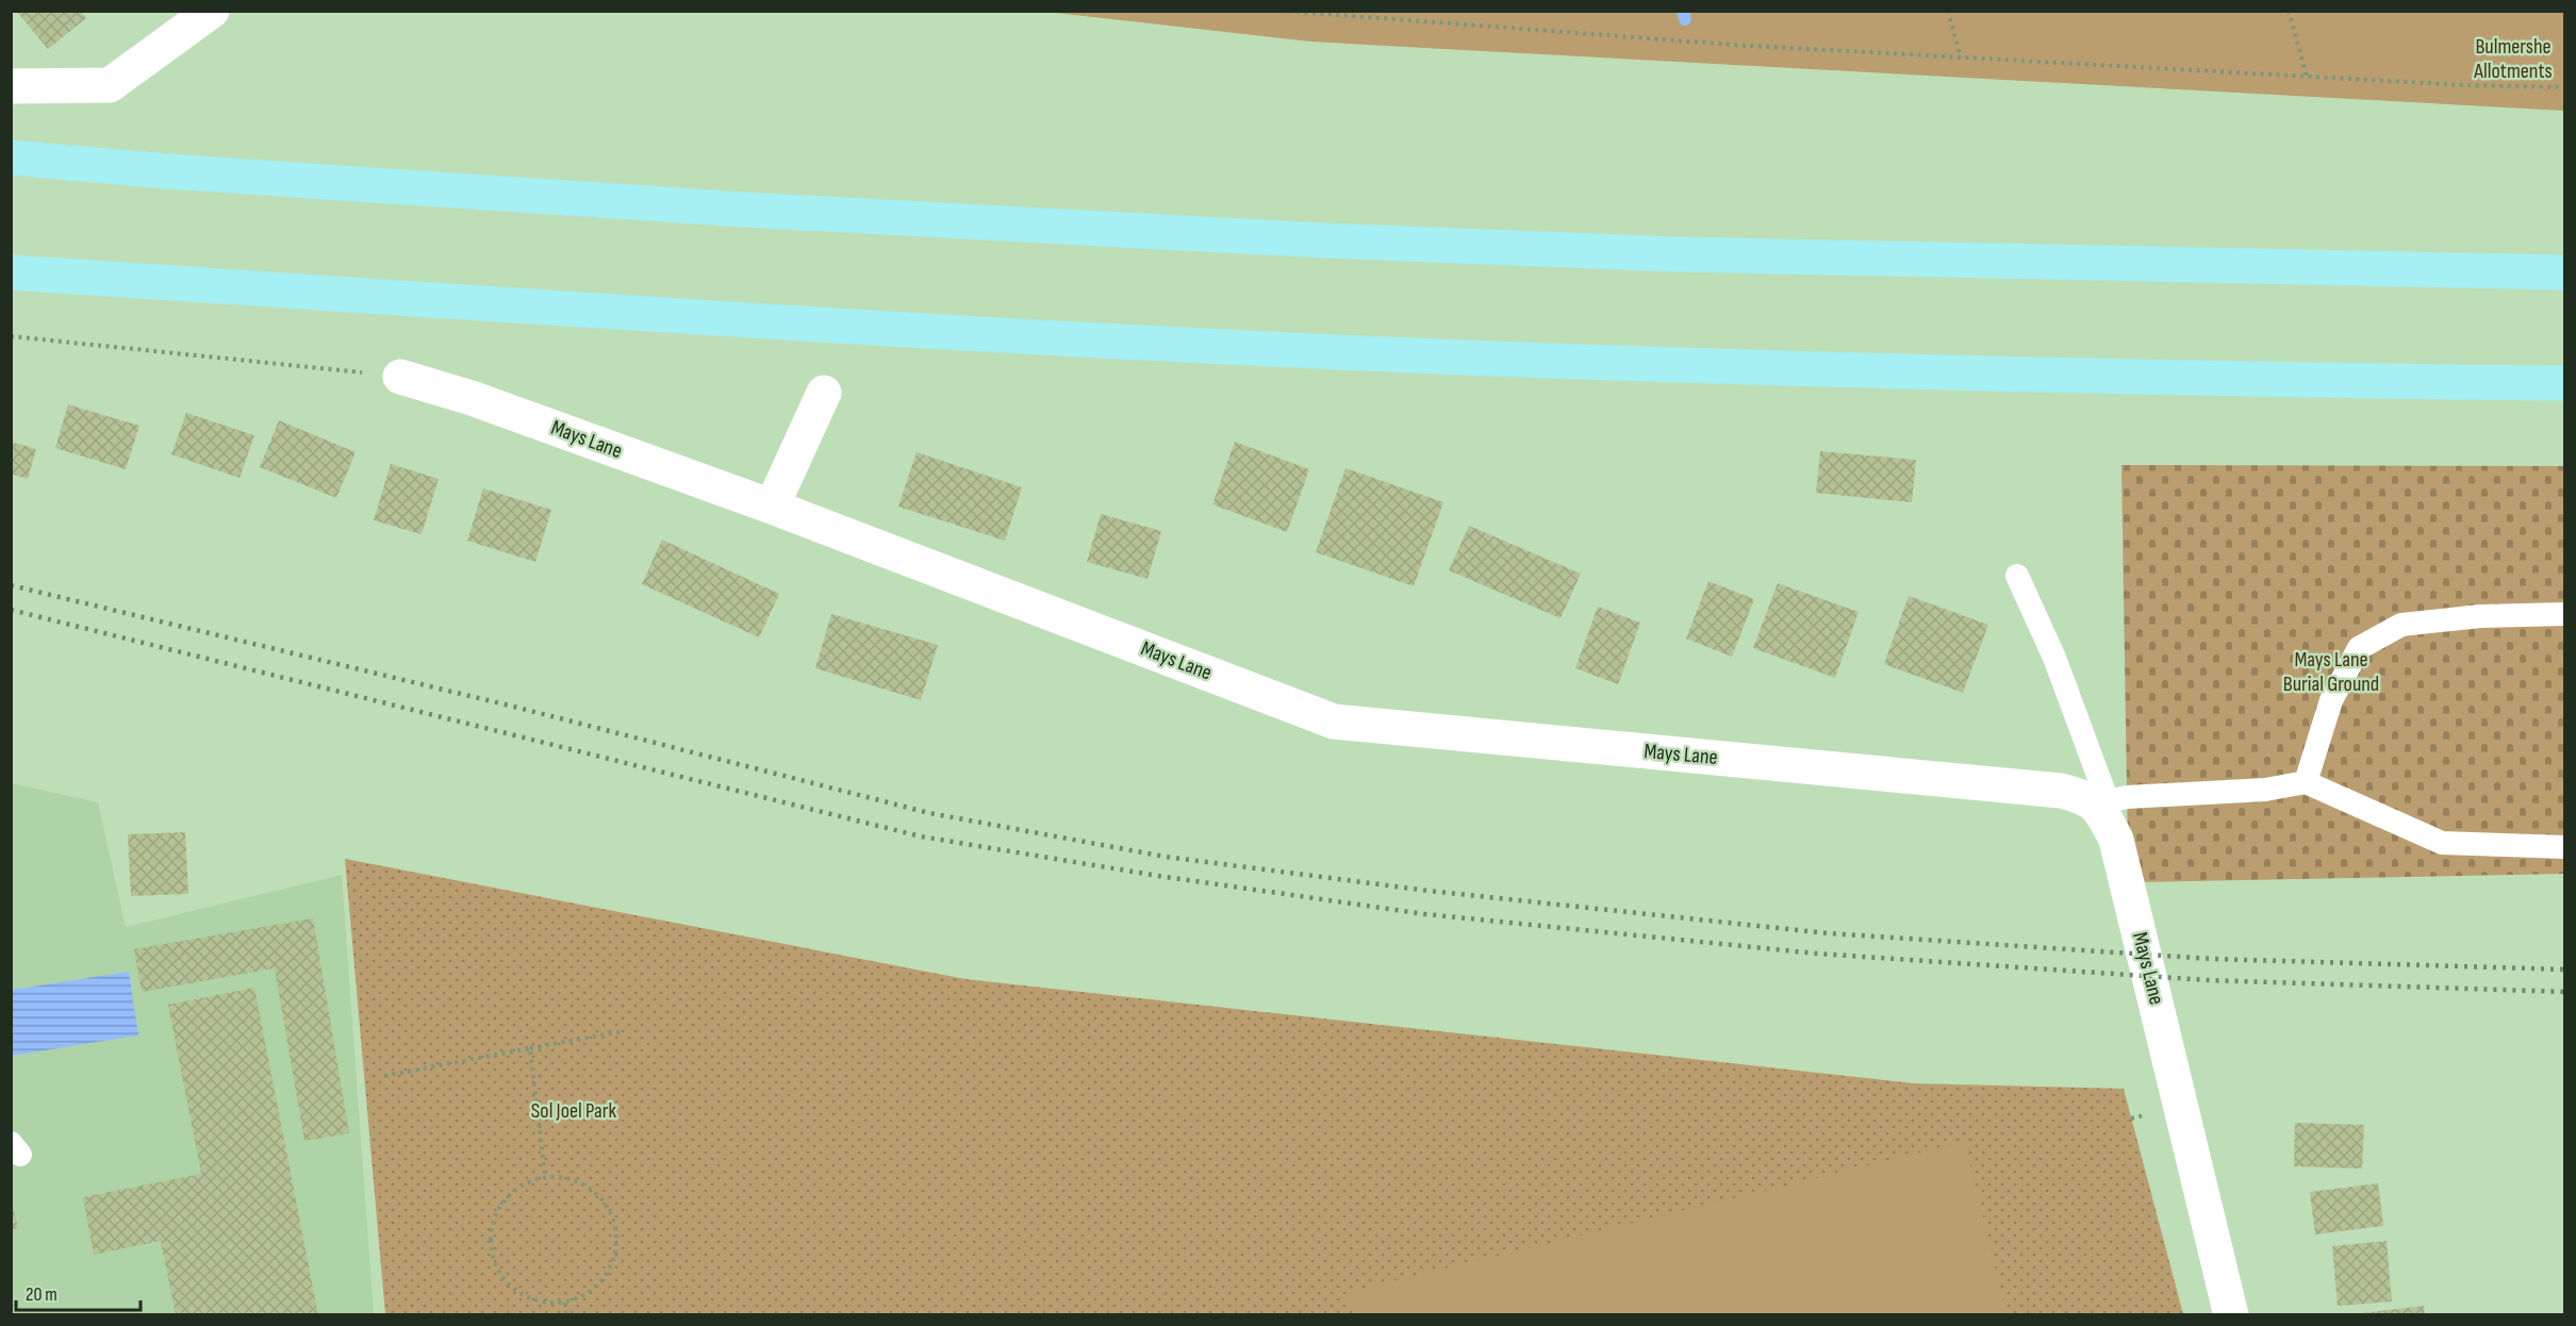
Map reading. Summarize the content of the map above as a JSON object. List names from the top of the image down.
{
  "streets": {
    "street": ["Mays Lane"]
  },
  "parks": ["Bulmershe Allotments", "Mays Lane Burial Ground", "Sol Joel Park"],
  "scale_bar": "20 m"
}
